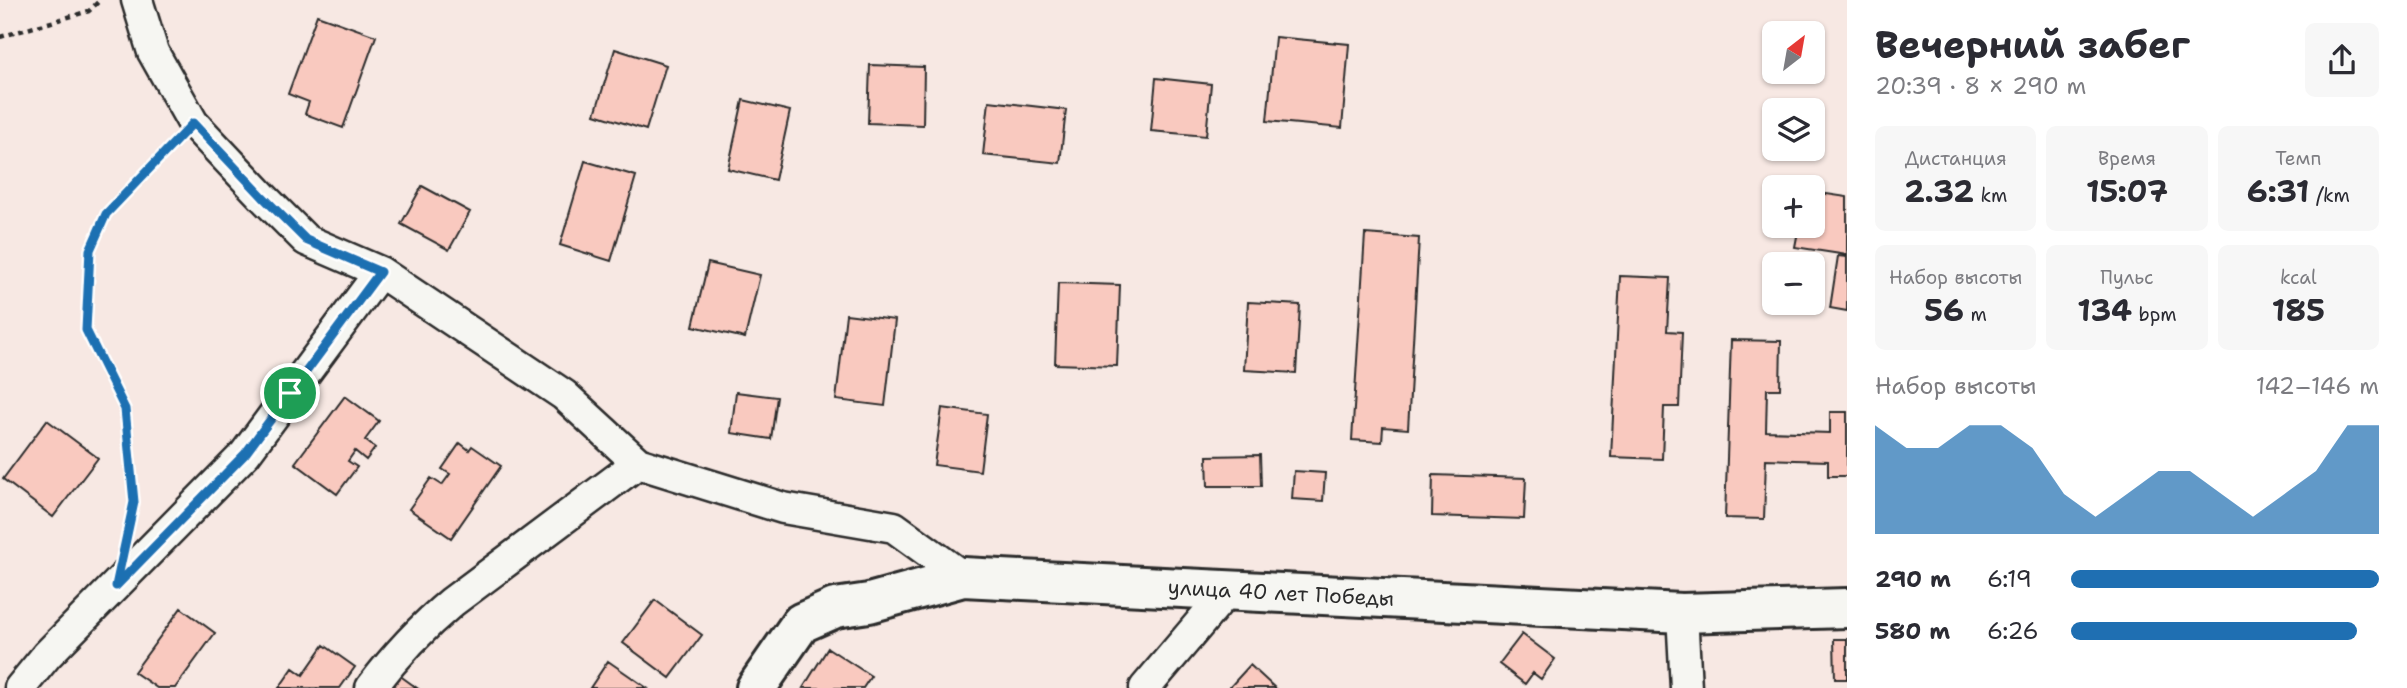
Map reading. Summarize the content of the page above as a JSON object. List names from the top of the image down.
{
  "streets": {
    "main road": ["улица 40 лет Победы"]
  },
  "north": "top right",
  "page": {
    "heading": ["Вечерний забег", "20:39 · 8 × 290 m"],
    "map_buttons": ["+", "−"],
    "stats": [
      ["Дистанция", "2.32 km"],
      ["Время", "15:07"],
      ["Темп", "6:31 /km"],
      ["Набор высоты", "56 m"],
      ["Пульс", "134 bpm"],
      ["kcal", "185"]
    ],
    "chart": ["Набор высоты", "142–146 m"],
    "list": [
      {
        "name": "290 m",
        "note": "6:19"
      },
      {
        "name": "580 m",
        "note": "6:26"
      }
    ]
  }
}
